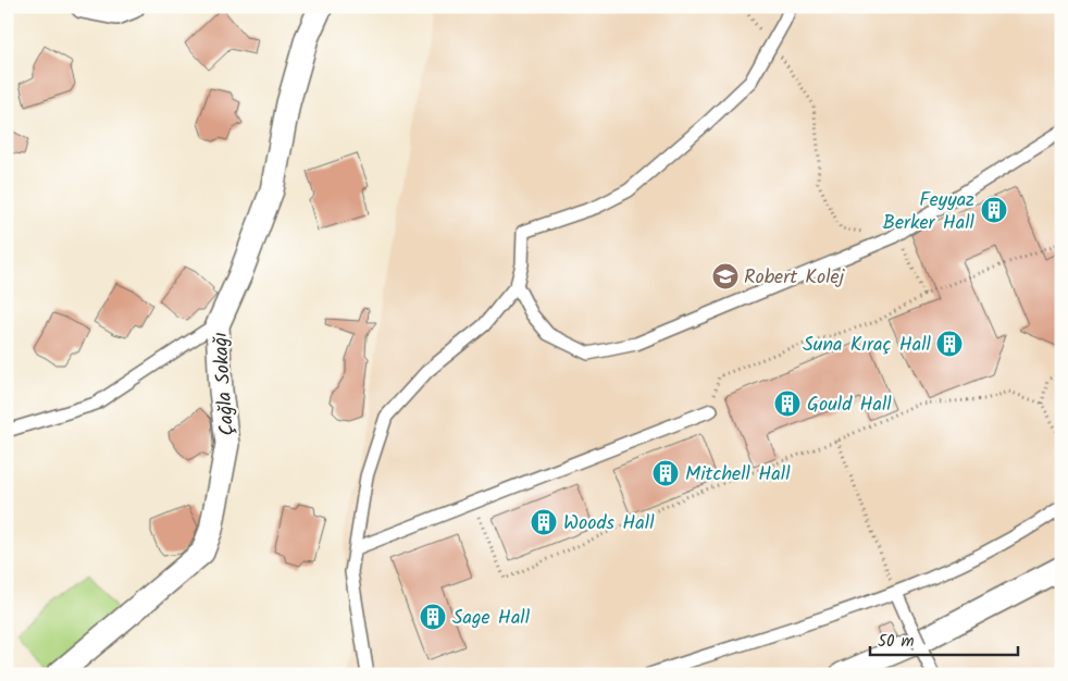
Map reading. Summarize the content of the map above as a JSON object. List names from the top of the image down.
{
  "streets": {
    "street": ["Çağla Sokağı"]
  },
  "places": {
    "building": [
      "Feyyaz Berker Hall",
      "Suna Kıraç Hall",
      "Gould Hall",
      "Mitchell Hall",
      "Woods Hall",
      "Sage Hall"
    ],
    "school or university": ["Robert Kolej"]
  },
  "scale_bar": "50 m"
}
